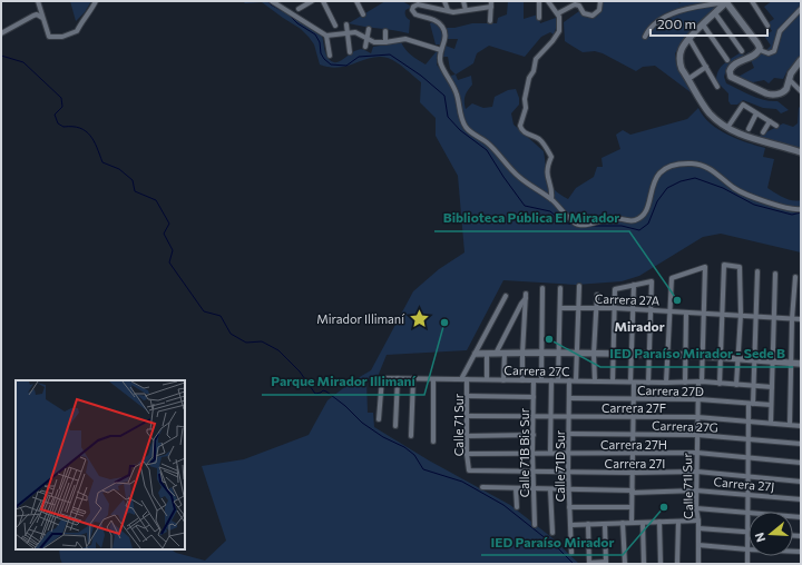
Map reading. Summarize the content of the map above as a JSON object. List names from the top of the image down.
{
  "streets": {
    "street": [
      "Carrera 27A",
      "Carrera 27C",
      "Carrera 27D",
      "Carrera 27F",
      "Calle 71 Sur",
      "Carrera 27G",
      "Carrera 27H",
      "Calle 71B Bis Sur",
      "Carrera 27I",
      "Calle 71D Sur",
      "Carrera 27J",
      "Calle 71I Sur"
    ]
  },
  "crossings": [
    ["Carrera 27A", "Calle 71I Sur"],
    ["Carrera 27C", "Calle 71 Sur"],
    ["Carrera 27C", "Calle 71B Bis Sur"],
    ["Carrera 27C", "Calle 71D Sur"],
    ["Carrera 27C", "Calle 71I Sur"],
    ["Carrera 27D", "Calle 71D Sur"],
    ["Carrera 27D", "Calle 71I Sur"],
    ["Carrera 27F", "Calle 71 Sur"],
    ["Carrera 27F", "Calle 71B Bis Sur"],
    ["Carrera 27F", "Calle 71D Sur"],
    ["Carrera 27F", "Calle 71I Sur"],
    ["Calle 71 Sur", "Carrera 27H"],
    ["Calle 71 Sur", "Carrera 27I"],
    ["Carrera 27G", "Calle 71D Sur"],
    ["Carrera 27G", "Calle 71I Sur"],
    ["Carrera 27H", "Calle 71B Bis Sur"],
    ["Carrera 27H", "Calle 71D Sur"],
    ["Carrera 27H", "Calle 71I Sur"],
    ["Calle 71B Bis Sur", "Carrera 27I"],
    ["Calle 71B Bis Sur", "Carrera 27J"],
    ["Carrera 27I", "Calle 71D Sur"],
    ["Carrera 27I", "Calle 71I Sur"],
    ["Calle 71D Sur", "Carrera 27J"],
    ["Carrera 27J", "Calle 71I Sur"]
  ],
  "districts": ["Mirador"],
  "places": {
    "other": [
      "Biblioteca Pública El Mirador",
      "Parque Mirador Illimaní",
      "IED Paraíso Mirador - Sede B",
      "IED Paraíso Mirador"
    ],
    "place": ["Mirador Illimaní"]
  },
  "scale_bar": "200 m",
  "north": "left"
}
